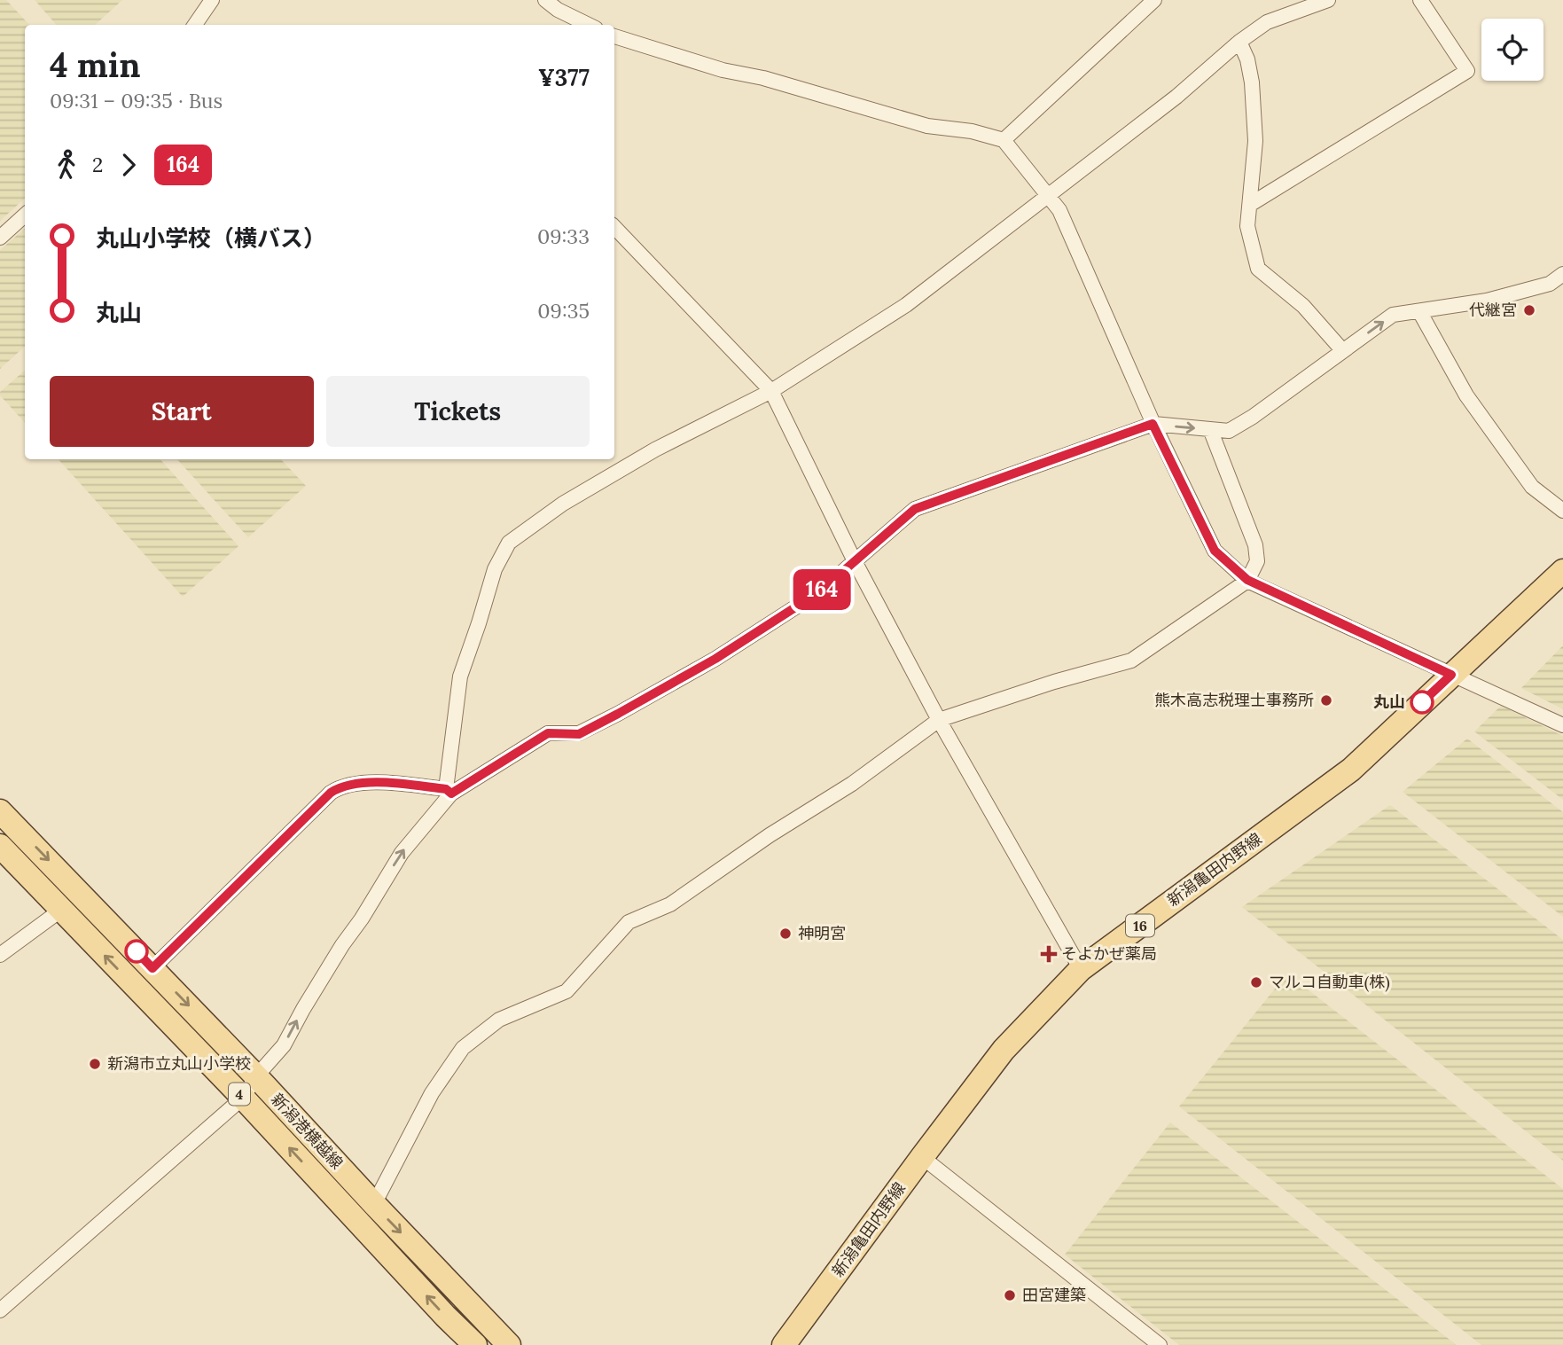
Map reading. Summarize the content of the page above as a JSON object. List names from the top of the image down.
{
  "streets": {
    "main road": [
      "新潟亀田内野線",
      "16",
      "4",
      "新潟港横越線"
    ]
  },
  "places": {
    "other": [
      "代継宮",
      "熊木高志税理士事務所",
      "丸山",
      "神明宮",
      "マルコ自動車(株)",
      "新潟市立丸山小学校",
      "田宮建築"
    ],
    "health": ["そよかぜ薬局"]
  },
  "lines": ["bus line 164"],
  "page": {
    "on_map": "164",
    "heading": ["4 min", "09:31 – 09:35 · Bus", "¥377"],
    "legs": ["2", "164"],
    "list": [
      {
        "name": "丸山小学校（横バス）",
        "value": "09:33"
      },
      {
        "name": "丸山",
        "value": "09:35"
      }
    ],
    "buttons": ["Start", "Tickets"]
  }
}
